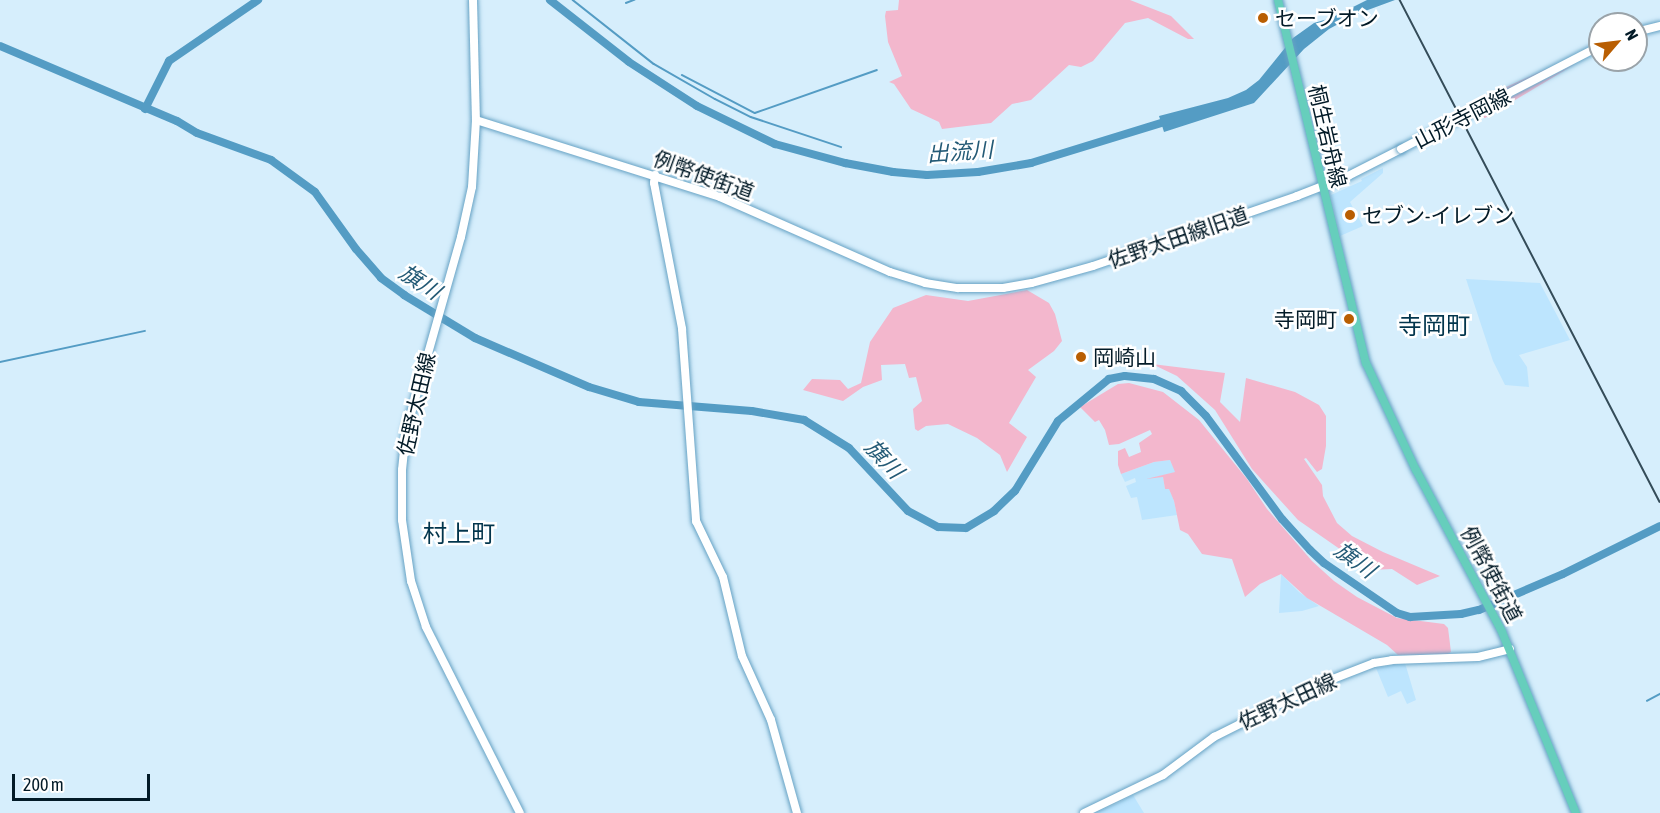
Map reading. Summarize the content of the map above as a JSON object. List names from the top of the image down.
{
  "streets": {
    "main road": [
      "山形寺岡線",
      "桐生岩舟線",
      "例幣使街道",
      "佐野太田線旧道",
      "佐野太田線"
    ]
  },
  "crossings": [
    ["山形寺岡線", "桐生岩舟線"],
    ["山形寺岡線", "佐野太田線旧道"],
    ["桐生岩舟線", "例幣使街道"],
    ["桐生岩舟線", "佐野太田線旧道"],
    ["例幣使街道", "佐野太田線旧道"],
    ["例幣使街道", "佐野太田線"]
  ],
  "districts": ["寺岡町", "村上町"],
  "water": ["出流川", "旗川"],
  "places": [
    "セーブオン",
    "セブン-イレブン",
    "寺岡町",
    "岡崎山"
  ],
  "scale_bar": "200 m",
  "north": "top right"
}
